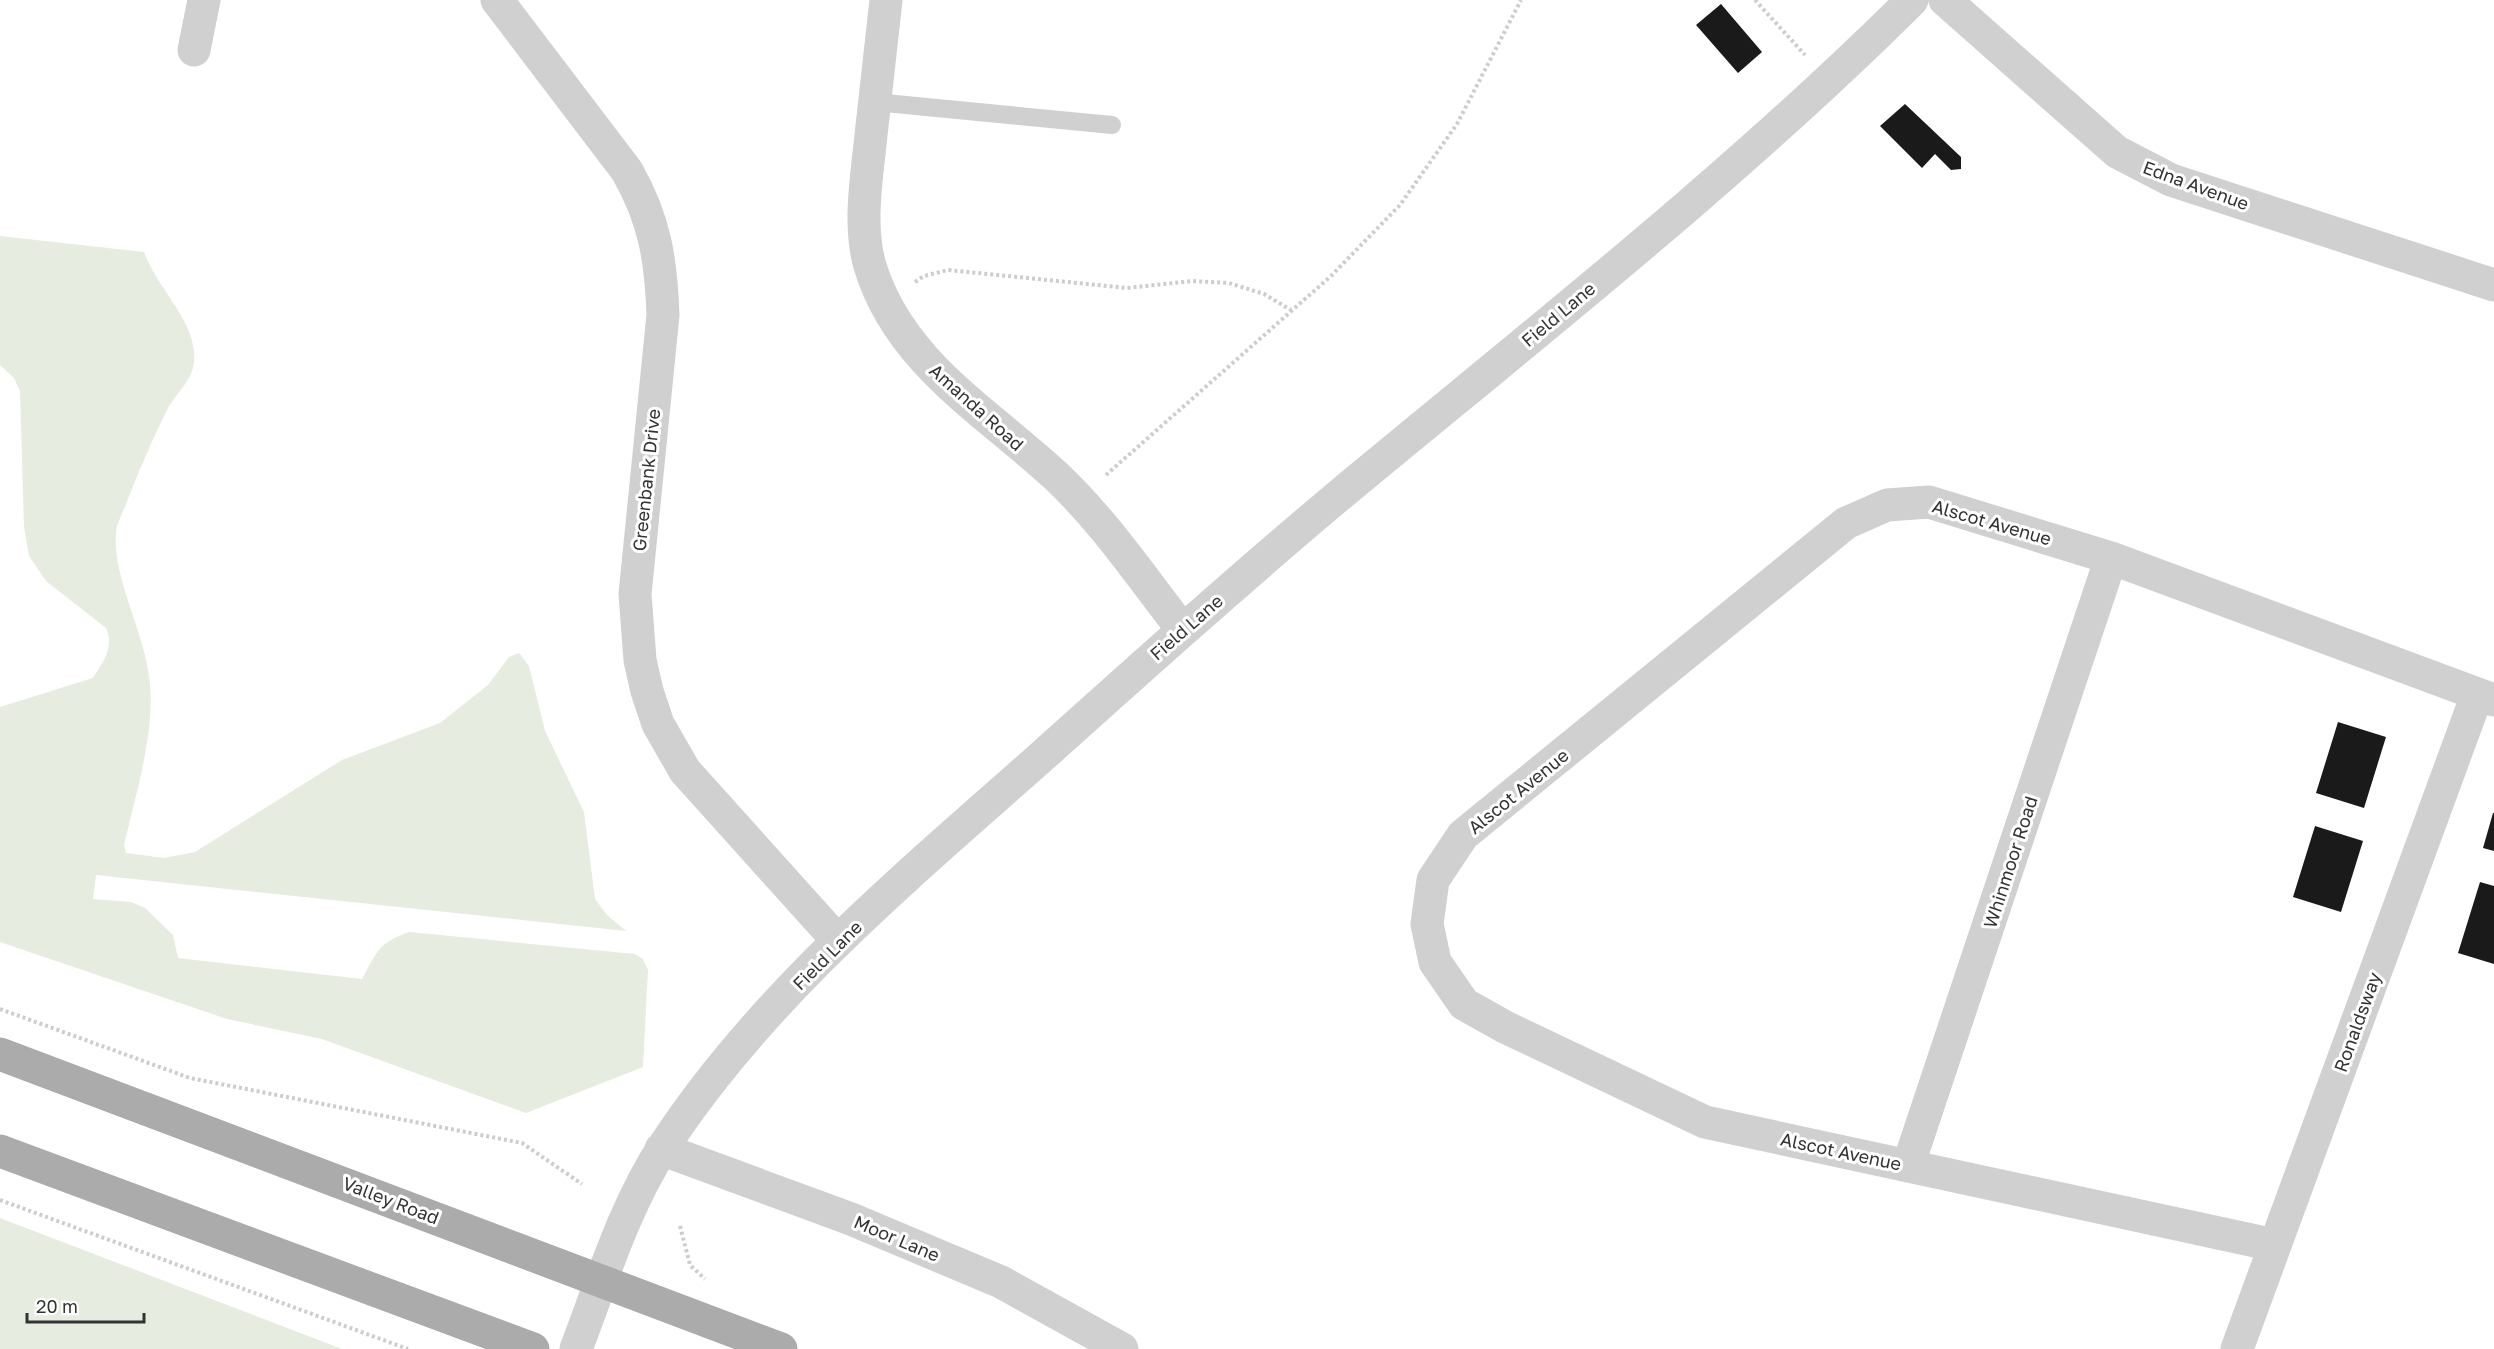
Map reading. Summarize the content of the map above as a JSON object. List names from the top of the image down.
{
  "streets": {
    "main road": ["Valley Road"],
    "street": [
      "Edna Avenue",
      "Field Lane",
      "Amanda Road",
      "Greenbank Drive",
      "Alscot Avenue",
      "Whinmoor Road",
      "Ronaldsway",
      "Moor Lane"
    ]
  },
  "crossings": [
    ["Field Lane", "Amanda Road"],
    ["Field Lane", "Greenbank Drive"],
    ["Field Lane", "Valley Road"],
    ["Field Lane", "Moor Lane"],
    ["Alscot Avenue", "Whinmoor Road"],
    ["Alscot Avenue", "Ronaldsway"]
  ],
  "scale_bar": "20 m"
}
